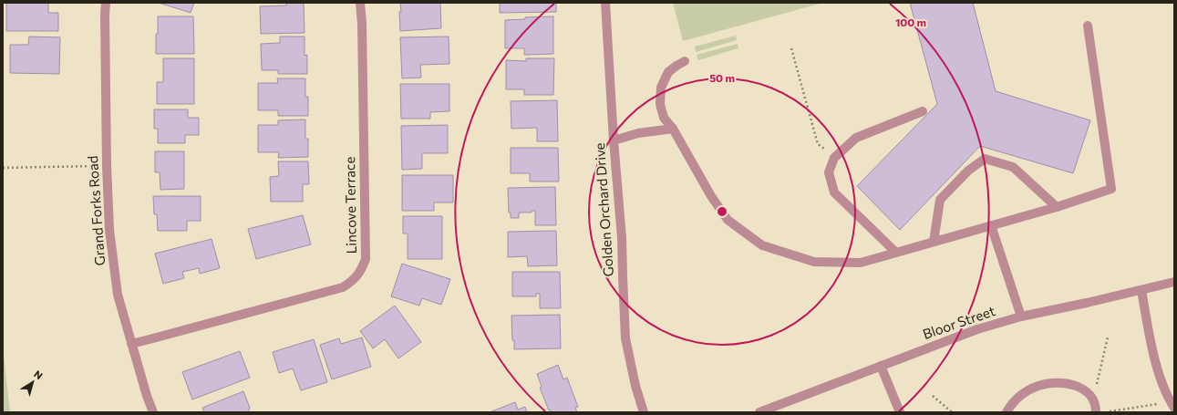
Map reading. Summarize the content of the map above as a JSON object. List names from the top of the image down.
{
  "streets": {
    "street": [
      "Lincove Terrace",
      "Golden Orchard Drive",
      "Grand Forks Road",
      "Bloor Street"
    ]
  },
  "crossings": [
    ["Lincove Terrace", "Grand Forks Road"]
  ],
  "north": "top right",
  "rings": ["100 m", "50 m"]
}
